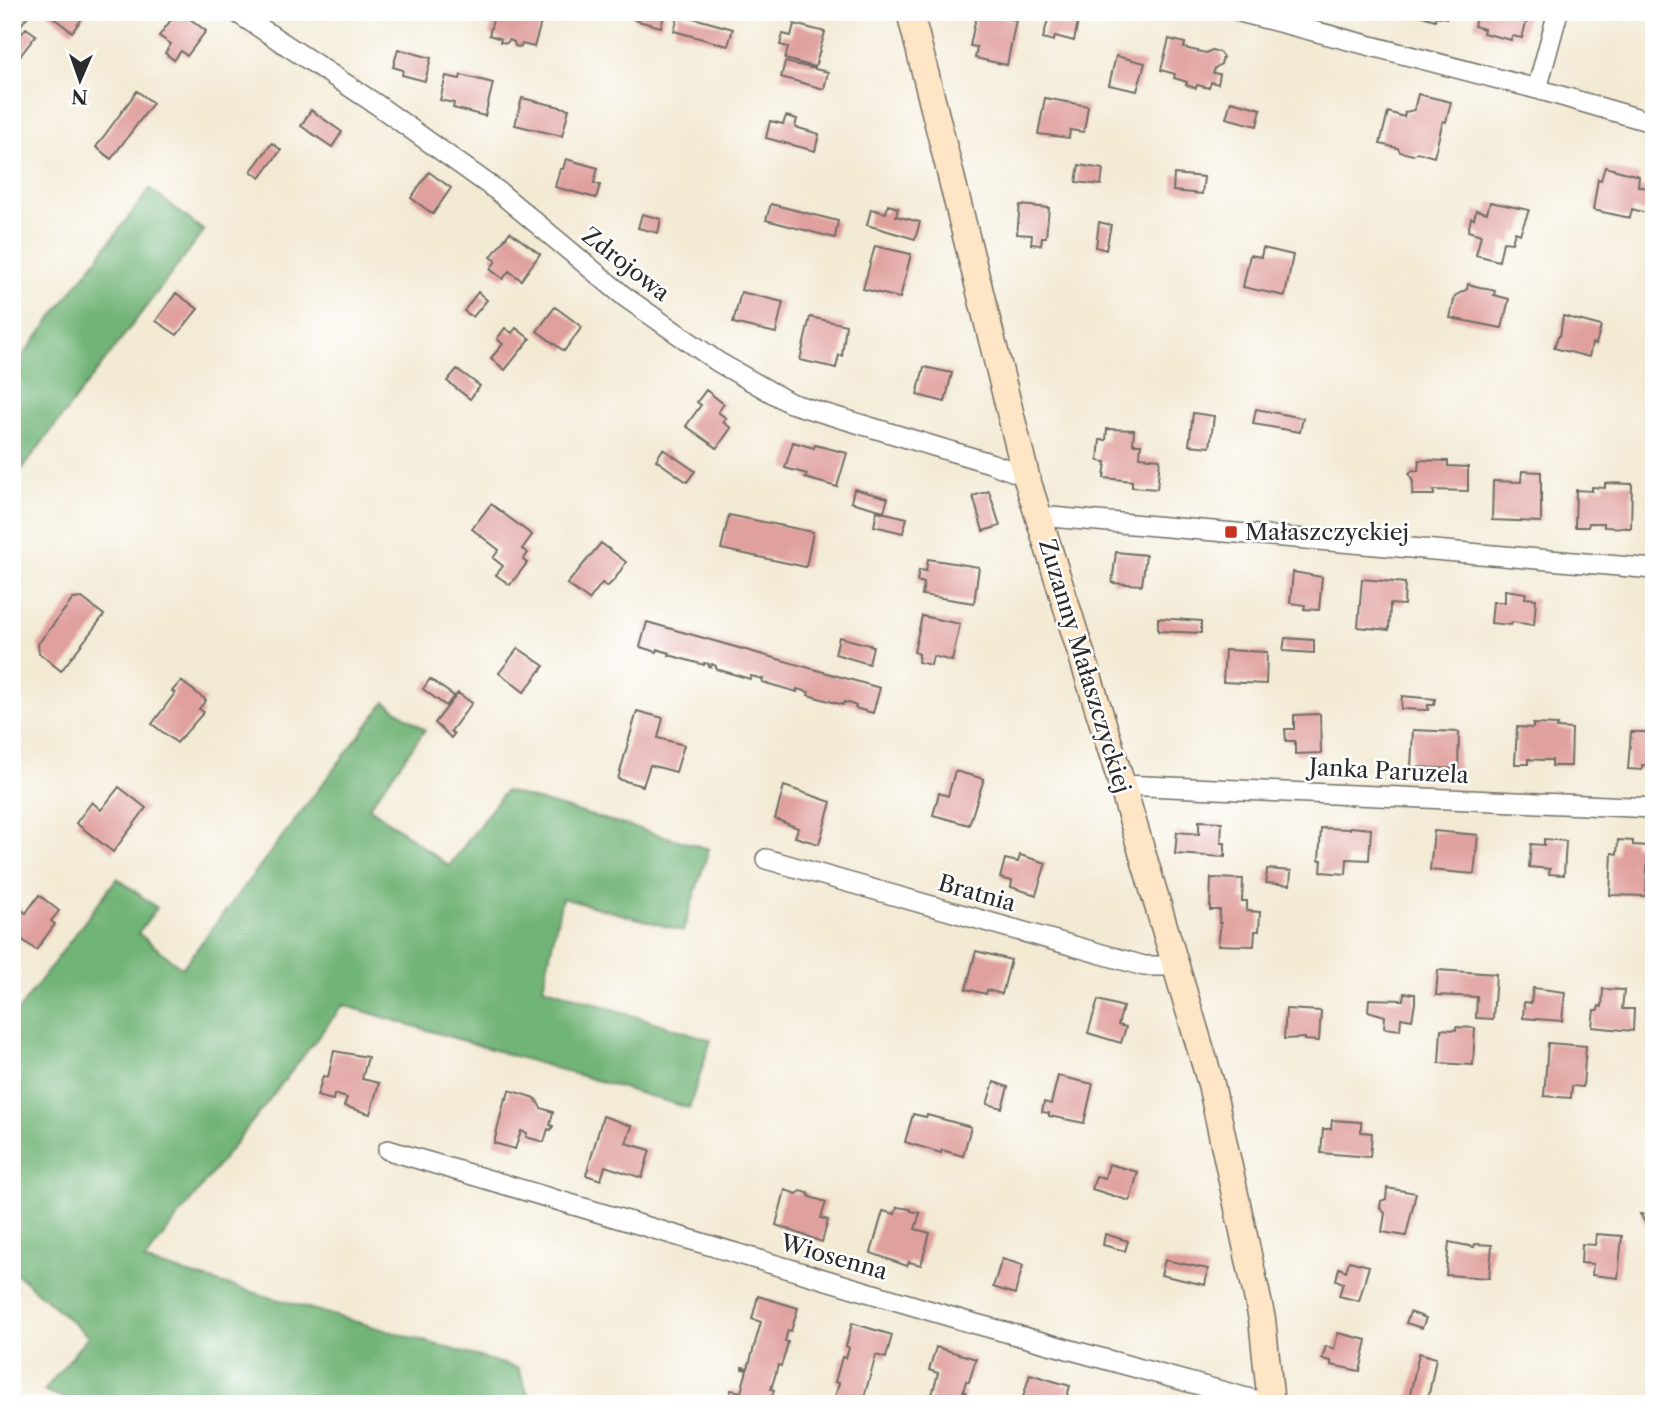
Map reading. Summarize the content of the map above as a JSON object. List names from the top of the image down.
{
  "streets": {
    "street": [
      "Zdrojowa",
      "Zuzanny Małaszczyckiej",
      "Janka Paruzela",
      "Bratnia",
      "Wiosenna"
    ]
  },
  "crossings": [
    ["Zdrojowa", "Zuzanny Małaszczyckiej"],
    ["Zuzanny Małaszczyckiej", "Janka Paruzela"],
    ["Zuzanny Małaszczyckiej", "Bratnia"],
    ["Zuzanny Małaszczyckiej", "Wiosenna"]
  ],
  "places": {
    "transit": ["Małaszczyckiej"]
  },
  "north": "bottom"
}
